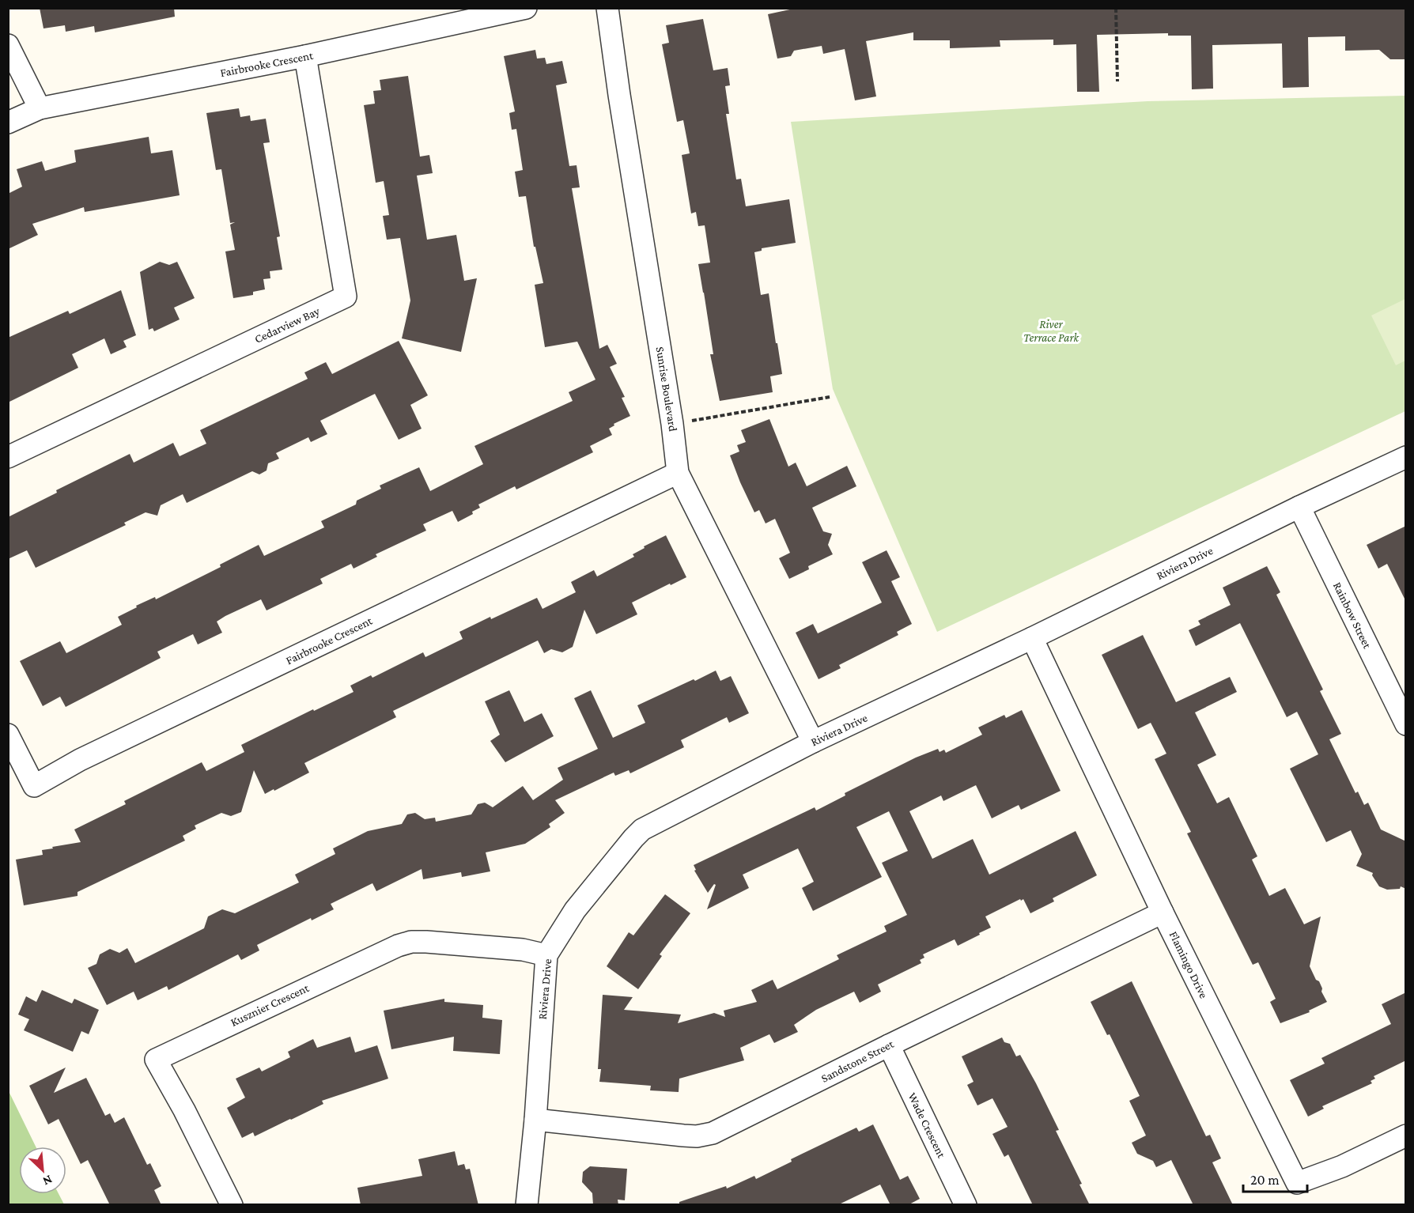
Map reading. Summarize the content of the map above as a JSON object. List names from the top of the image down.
{
  "streets": {
    "street": [
      "Fairbrooke Crescent",
      "Cedarview Bay",
      "Sunrise Boulevard",
      "Riviera Drive",
      "Rainbow Street",
      "Flamingo Drive",
      "Kusznier Crescent",
      "Sandstone Street",
      "Wade Crescent"
    ]
  },
  "crossings": [
    ["Fairbrooke Crescent", "Cedarview Bay"],
    ["Fairbrooke Crescent", "Sunrise Boulevard"],
    ["Sunrise Boulevard", "Riviera Drive"],
    ["Riviera Drive", "Rainbow Street"],
    ["Riviera Drive", "Flamingo Drive"],
    ["Riviera Drive", "Kusznier Crescent"],
    ["Riviera Drive", "Sandstone Street"],
    ["Flamingo Drive", "Sandstone Street"],
    ["Sandstone Street", "Wade Crescent"]
  ],
  "parks": ["River Terrace Park"],
  "scale_bar": "20 m",
  "north": "bottom right"
}
